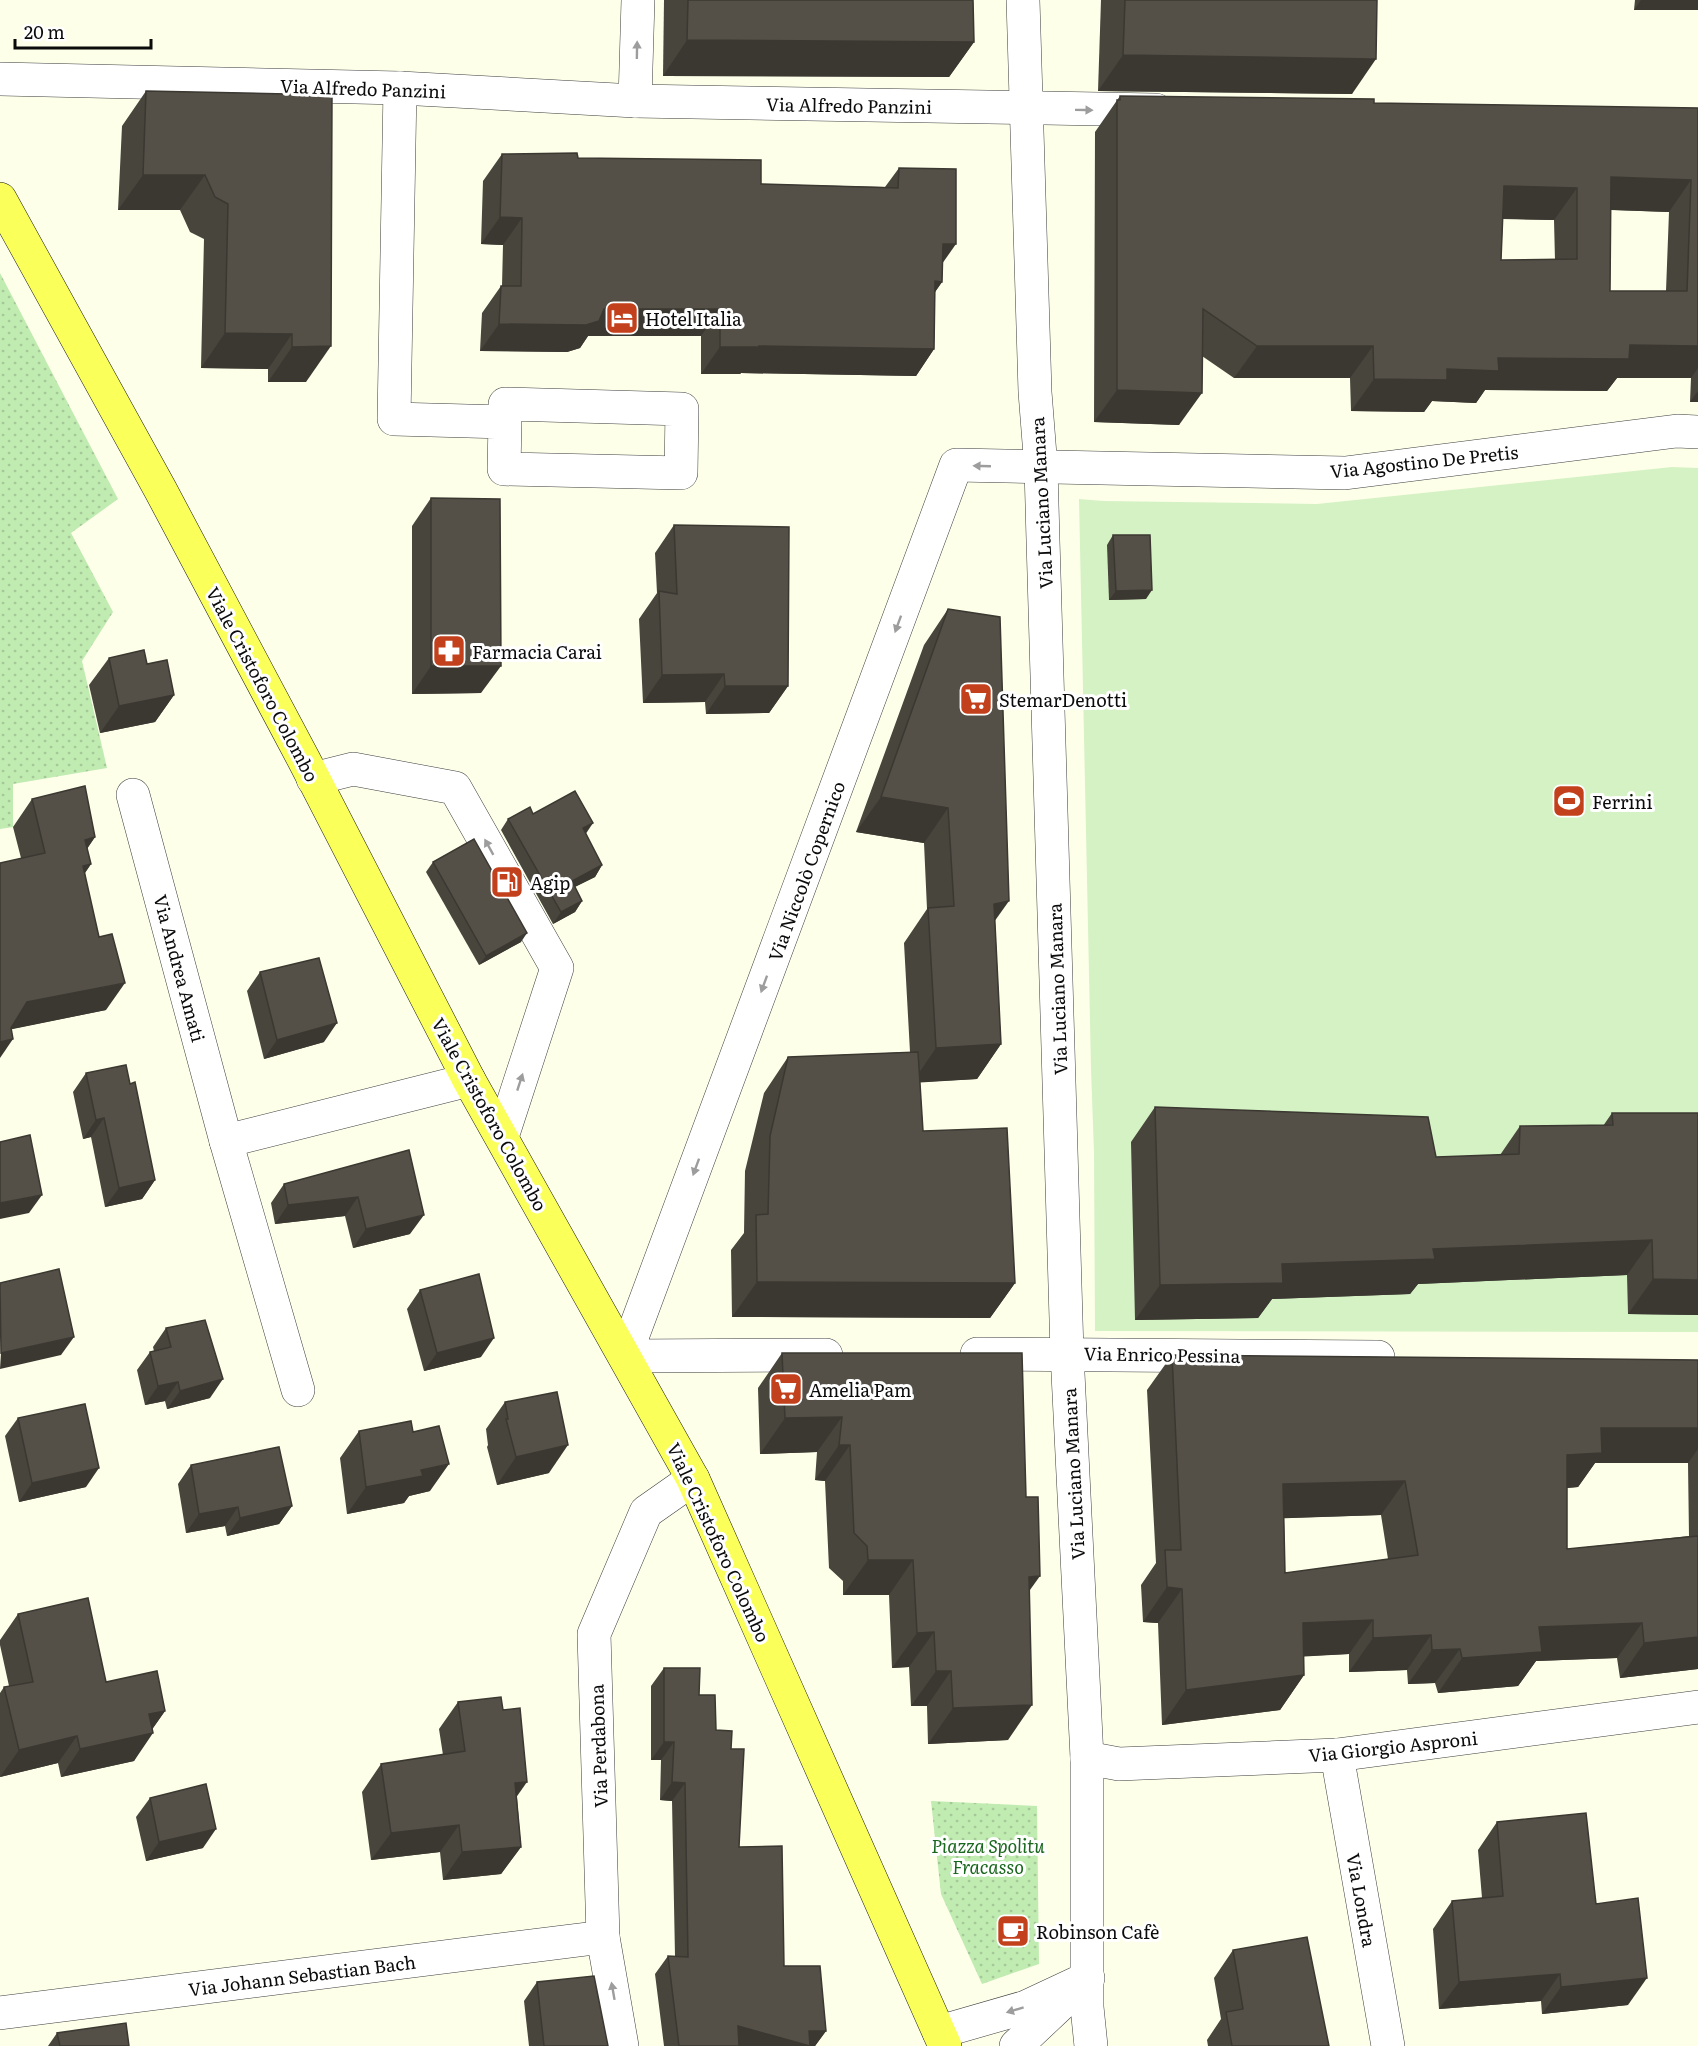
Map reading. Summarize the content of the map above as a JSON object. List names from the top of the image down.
{
  "streets": {
    "main road": ["Viale Cristoforo Colombo"],
    "street": [
      "Via Alfredo Panzini",
      "Via Agostino De Pretis",
      "Via Luciano Manara",
      "Via Niccolò Copernico",
      "Via Andrea Amati",
      "Via Enrico Pessina",
      "Via Perdabona",
      "Via Giorgio Asproni",
      "Via Londra",
      "Via Johann Sebastian Bach"
    ]
  },
  "crossings": [
    ["Via Alfredo Panzini", "Via Luciano Manara"],
    ["Via Agostino De Pretis", "Via Luciano Manara"],
    ["Via Agostino De Pretis", "Via Niccolò Copernico"],
    ["Via Luciano Manara", "Via Niccolò Copernico"],
    ["Via Luciano Manara", "Via Enrico Pessina"],
    ["Via Luciano Manara", "Via Giorgio Asproni"],
    ["Viale Cristoforo Colombo", "Via Niccolò Copernico"],
    ["Viale Cristoforo Colombo", "Via Perdabona"],
    ["Via Perdabona", "Via Johann Sebastian Bach"],
    ["Via Giorgio Asproni", "Via Londra"]
  ],
  "one_way": ["Via Niccolò Copernico"],
  "parks": ["Piazza Spolitu Fracasso"],
  "places": {
    "hotel": ["Hotel Italia"],
    "pharmacy": ["Farmacia Carai"],
    "supermarket": ["StemarDenotti", "Amelia Pam"],
    "sports": ["Ferrini"],
    "fuel station": ["Agip"],
    "cafe": ["Robinson Cafè"]
  },
  "scale_bar": "20 m"
}
